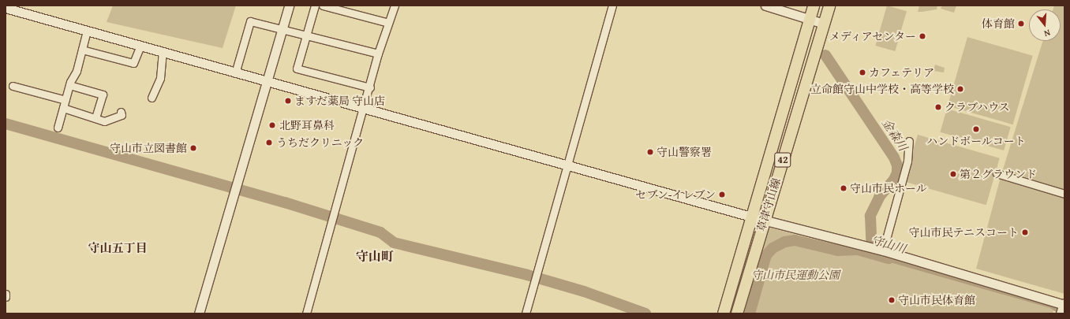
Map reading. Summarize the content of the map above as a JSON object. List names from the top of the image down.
{
  "streets": {
    "main road": ["42", "草津守山線"]
  },
  "districts": ["守山五丁目", "守山町"],
  "water": ["金森川", "守山川"],
  "parks": ["守山市民運動公園"],
  "places": [
    "体育館",
    "メディアセンター",
    "カフェテリア",
    "立命館守山中学校・高等学校",
    "ますだ薬局 守山店",
    "クラブハウス",
    "北野耳鼻科",
    "ハンドボールコート",
    "うちだクリニック",
    "守山市立図書館",
    "守山警察署",
    "第２グラウンド",
    "守山市民ホール",
    "セブン-イレブン",
    "守山市民テニスコート",
    "守山市民体育館"
  ],
  "north": "bottom"
}
